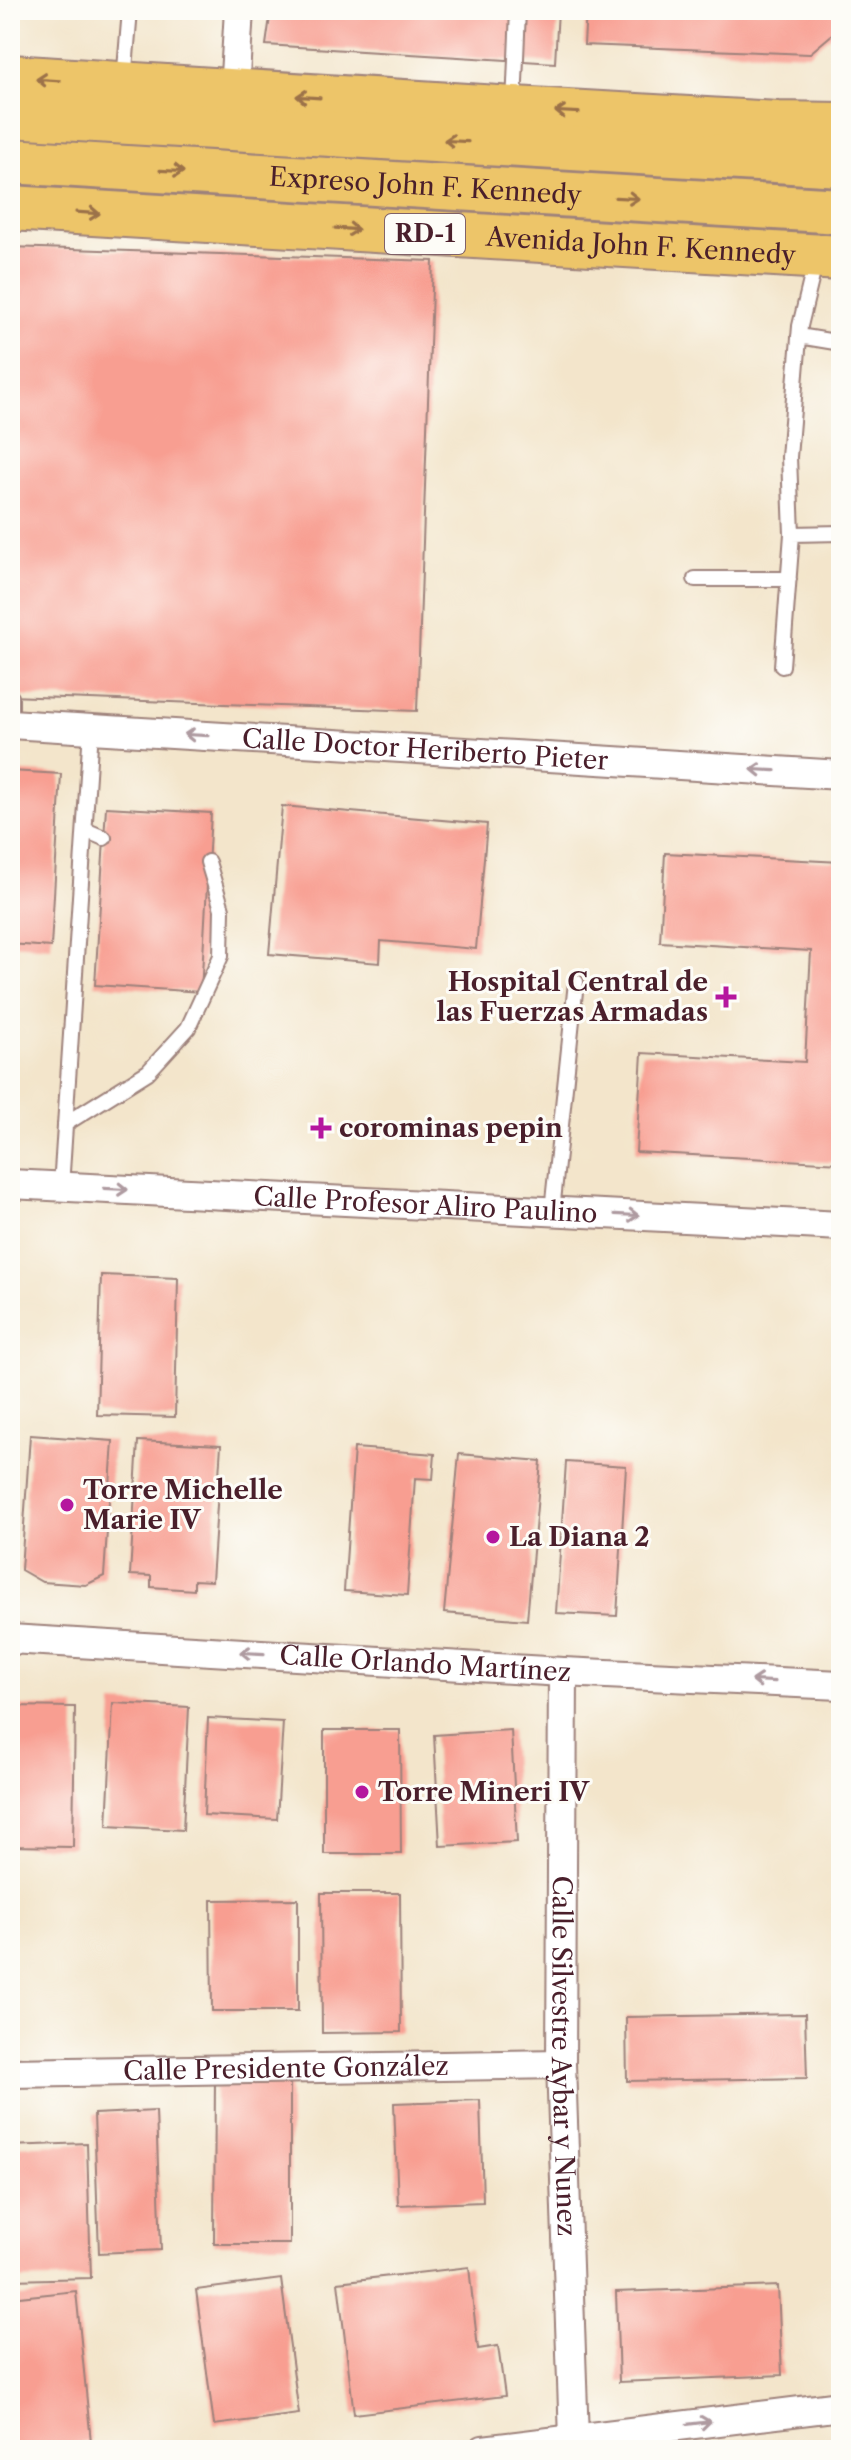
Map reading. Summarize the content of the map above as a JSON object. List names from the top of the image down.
{
  "streets": {
    "main road": ["Expreso John F. Kennedy", "RD-1", "Avenida John F. Kennedy"],
    "street": [
      "Calle Doctor Heriberto Pieter",
      "Calle Profesor Aliro Paulino",
      "Calle Orlando Martínez",
      "Calle Silvestre Aybar y Nunez",
      "Calle Presidente González"
    ]
  },
  "crossings": [
    ["Calle Orlando Martínez", "Calle Silvestre Aybar y Nunez"],
    ["Calle Silvestre Aybar y Nunez", "Calle Presidente González"]
  ],
  "one_way": ["Calle Doctor Heriberto Pieter", "Calle Profesor Aliro Paulino", "Calle Orlando Martínez"],
  "places": {
    "health": ["Hospital Central de las Fuerzas Armadas", "corominas pepin"],
    "other": ["Torre Michelle Marie IV", "La Diana 2", "Torre Mineri IV"]
  }
}
